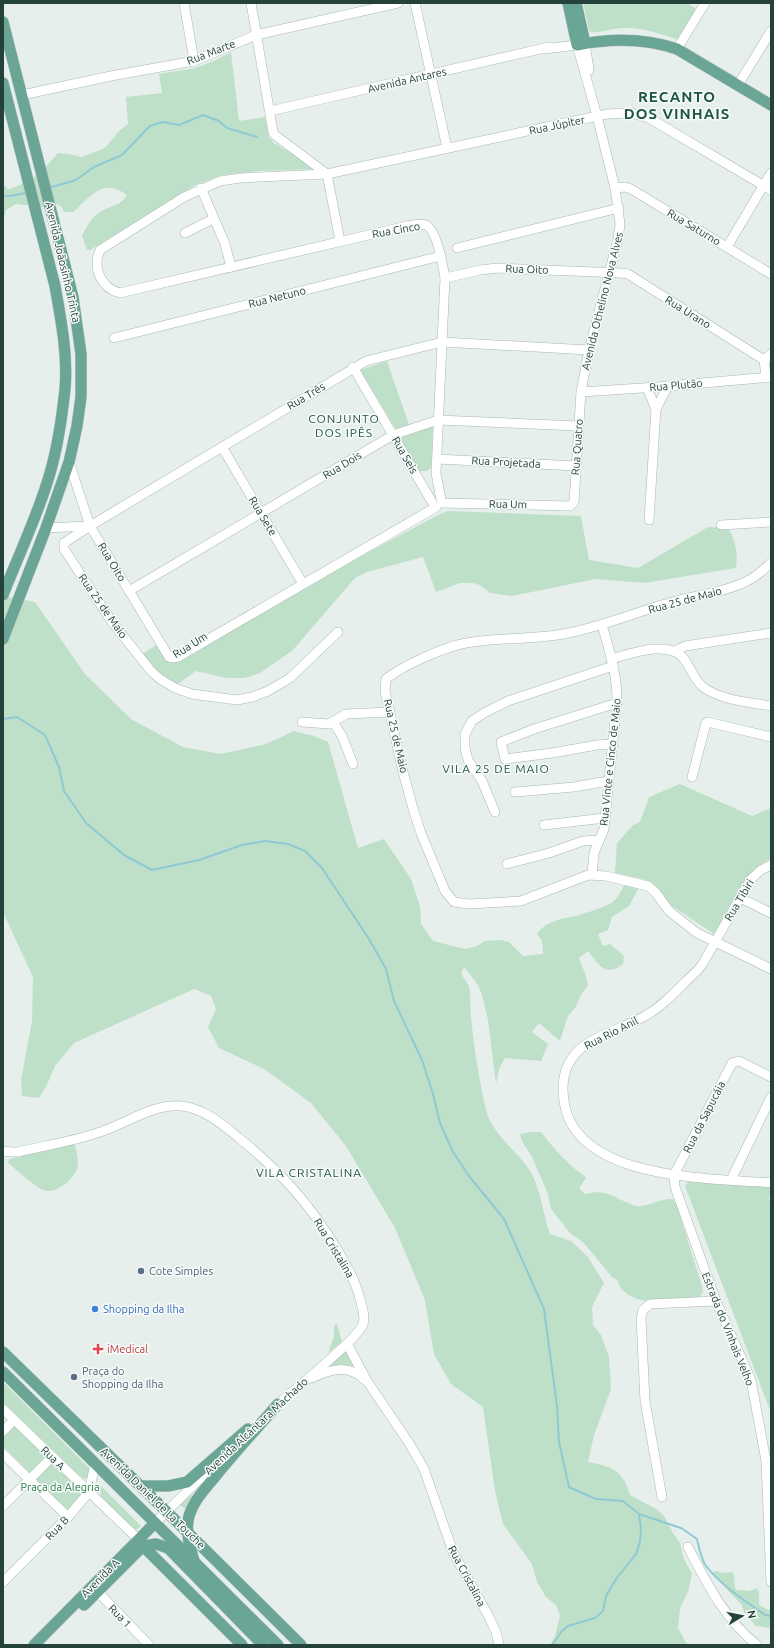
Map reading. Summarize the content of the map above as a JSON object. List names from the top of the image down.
{
  "streets": {
    "main road": [
      "Avenida Antares",
      "Avenida Joãosinho Trinta",
      "Rua A",
      "Avenida Daniel de La Touche",
      "Avenida A"
    ],
    "street": [
      "Rua Marte",
      "Rua Júpiter",
      "Rua Saturno",
      "Rua Cinco",
      "Rua Oito",
      "Rua Netuno",
      "Avenida Othelino Nova Alves",
      "Rua Urano",
      "Rua Plutão",
      "Rua Três",
      "Rua Quatro",
      "Rua Seis",
      "Rua Projetada",
      "Rua Dois",
      "Rua Um",
      "Rua Sete",
      "Rua 25 de Maio",
      "Rua Vinte e Cinco de Maio",
      "Rua Tibiri",
      "Rua Rio Anil",
      "Rua da Sapucáia",
      "Rua Cristalina",
      "Estrada do Vinhais Velho",
      "Avenida Alcântara Machado",
      "Rua B",
      "Rua 1"
    ]
  },
  "crossings": [
    ["Rua Marte", "Avenida Joãosinho Trinta"],
    ["Avenida Antares", "Avenida Othelino Nova Alves"],
    ["Rua Júpiter", "Rua Cinco"],
    ["Rua Júpiter", "Avenida Othelino Nova Alves"],
    ["Rua Saturno", "Avenida Othelino Nova Alves"],
    ["Rua Cinco", "Rua Oito"],
    ["Rua Cinco", "Rua Netuno"],
    ["Rua Cinco", "Rua Três"],
    ["Rua Cinco", "Rua Seis"],
    ["Rua Cinco", "Rua Projetada"],
    ["Rua Cinco", "Rua Dois"],
    ["Rua Cinco", "Rua Um"],
    ["Avenida Joãosinho Trinta", "Rua Oito"],
    ["Avenida Joãosinho Trinta", "Rua Três"],
    ["Rua Oito", "Avenida Othelino Nova Alves"],
    ["Rua Oito", "Rua Urano"],
    ["Rua Oito", "Rua Três"],
    ["Rua Oito", "Rua Dois"],
    ["Rua Oito", "Rua Um"],
    ["Rua Oito", "Rua 25 de Maio"],
    ["Avenida Othelino Nova Alves", "Rua Urano"],
    ["Avenida Othelino Nova Alves", "Rua Plutão"],
    ["Avenida Othelino Nova Alves", "Rua Três"],
    ["Avenida Othelino Nova Alves", "Rua Quatro"],
    ["Rua Plutão", "Rua Quatro"],
    ["Rua Três", "Rua Seis"],
    ["Rua Três", "Rua Sete"],
    ["Rua Três", "Rua 25 de Maio"],
    ["Rua Quatro", "Rua Projetada"],
    ["Rua Quatro", "Rua Dois"],
    ["Rua Quatro", "Rua Um"],
    ["Rua Seis", "Rua Dois"],
    ["Rua Seis", "Rua Um"],
    ["Rua Dois", "Rua Sete"],
    ["Rua Um", "Rua Sete"],
    ["Rua 25 de Maio", "Rua Vinte e Cinco de Maio"],
    ["Rua Tibiri", "Rua Rio Anil"],
    ["Rua Rio Anil", "Rua da Sapucáia"],
    ["Rua Rio Anil", "Estrada do Vinhais Velho"],
    ["Rua da Sapucáia", "Estrada do Vinhais Velho"],
    ["Rua Cristalina", "Avenida Alcântara Machado"],
    ["Avenida Alcântara Machado", "Avenida Daniel de La Touche"],
    ["Avenida Alcântara Machado", "Avenida A"],
    ["Rua A", "Rua B"],
    ["Rua A", "Avenida A"],
    ["Avenida Daniel de La Touche", "Rua B"],
    ["Avenida Daniel de La Touche", "Avenida A"],
    ["Avenida A", "Rua 1"]
  ],
  "districts": [
    "RECANTO DOS VINHAIS",
    "CONJUNTO DOS IPÊS",
    "VILA 25 DE MAIO",
    "VILA CRISTALINA"
  ],
  "parks": ["Praça da Alegria"],
  "places": {
    "other": ["Cote Simples", "Shopping da Ilha", "Praça do Shopping da Ilha"],
    "health": ["iMedical"]
  },
  "north": "right"
}
